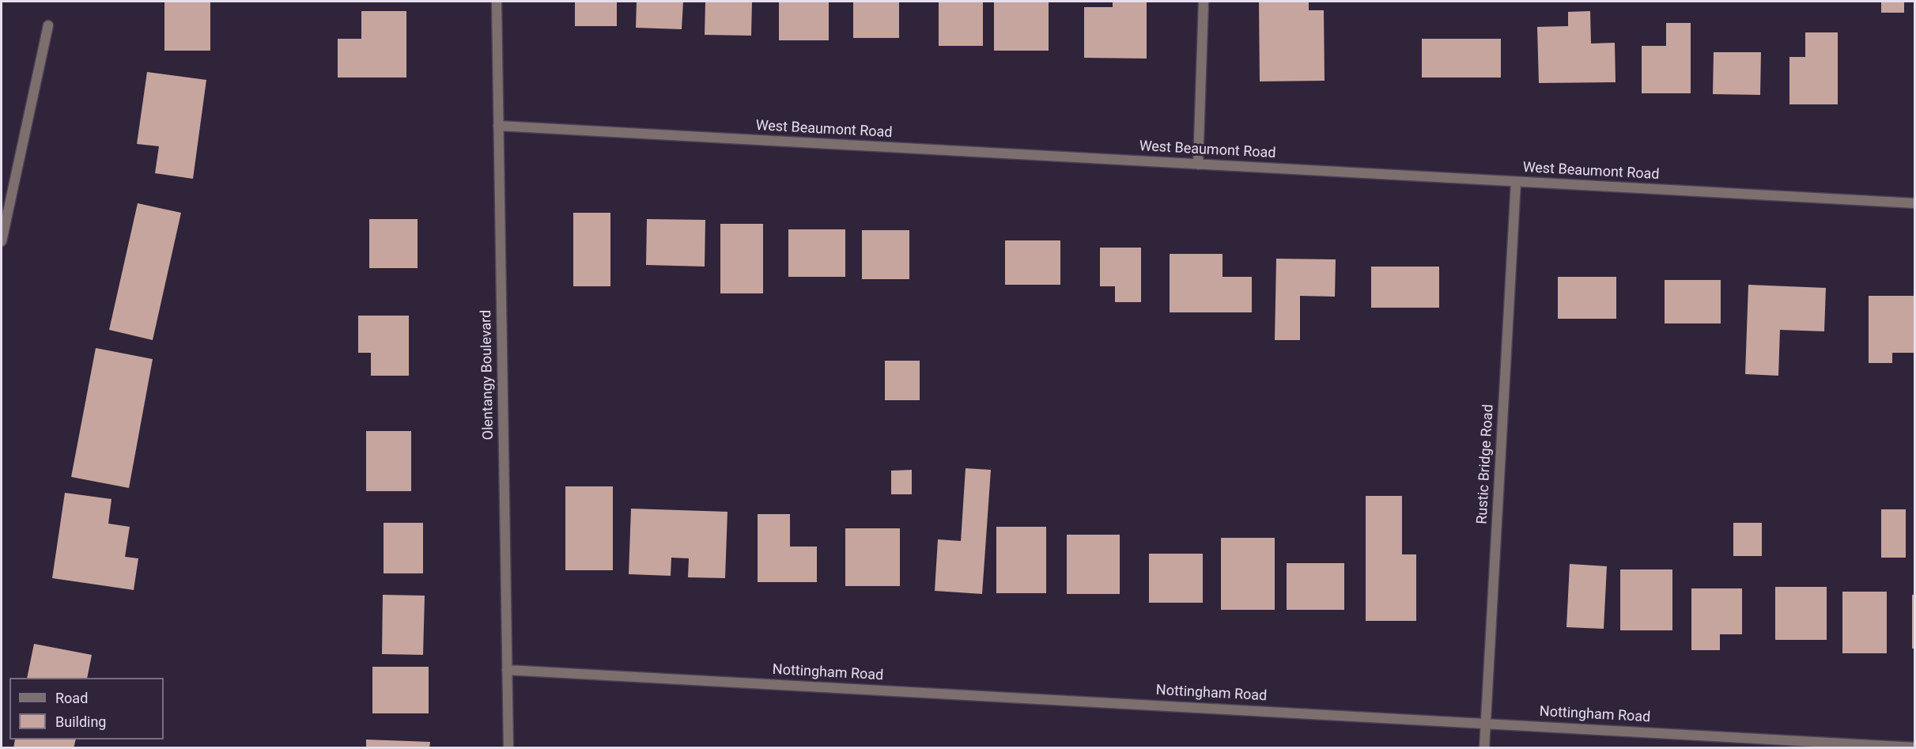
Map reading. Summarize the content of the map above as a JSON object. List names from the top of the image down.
{
  "streets": {
    "street": [
      "West Beaumont Road",
      "Olentangy Boulevard",
      "Rustic Bridge Road",
      "Nottingham Road"
    ]
  },
  "crossings": [
    ["West Beaumont Road", "Olentangy Boulevard"],
    ["West Beaumont Road", "Rustic Bridge Road"],
    ["Olentangy Boulevard", "Nottingham Road"],
    ["Rustic Bridge Road", "Nottingham Road"]
  ],
  "legend": ["Road", "Building"]
}
